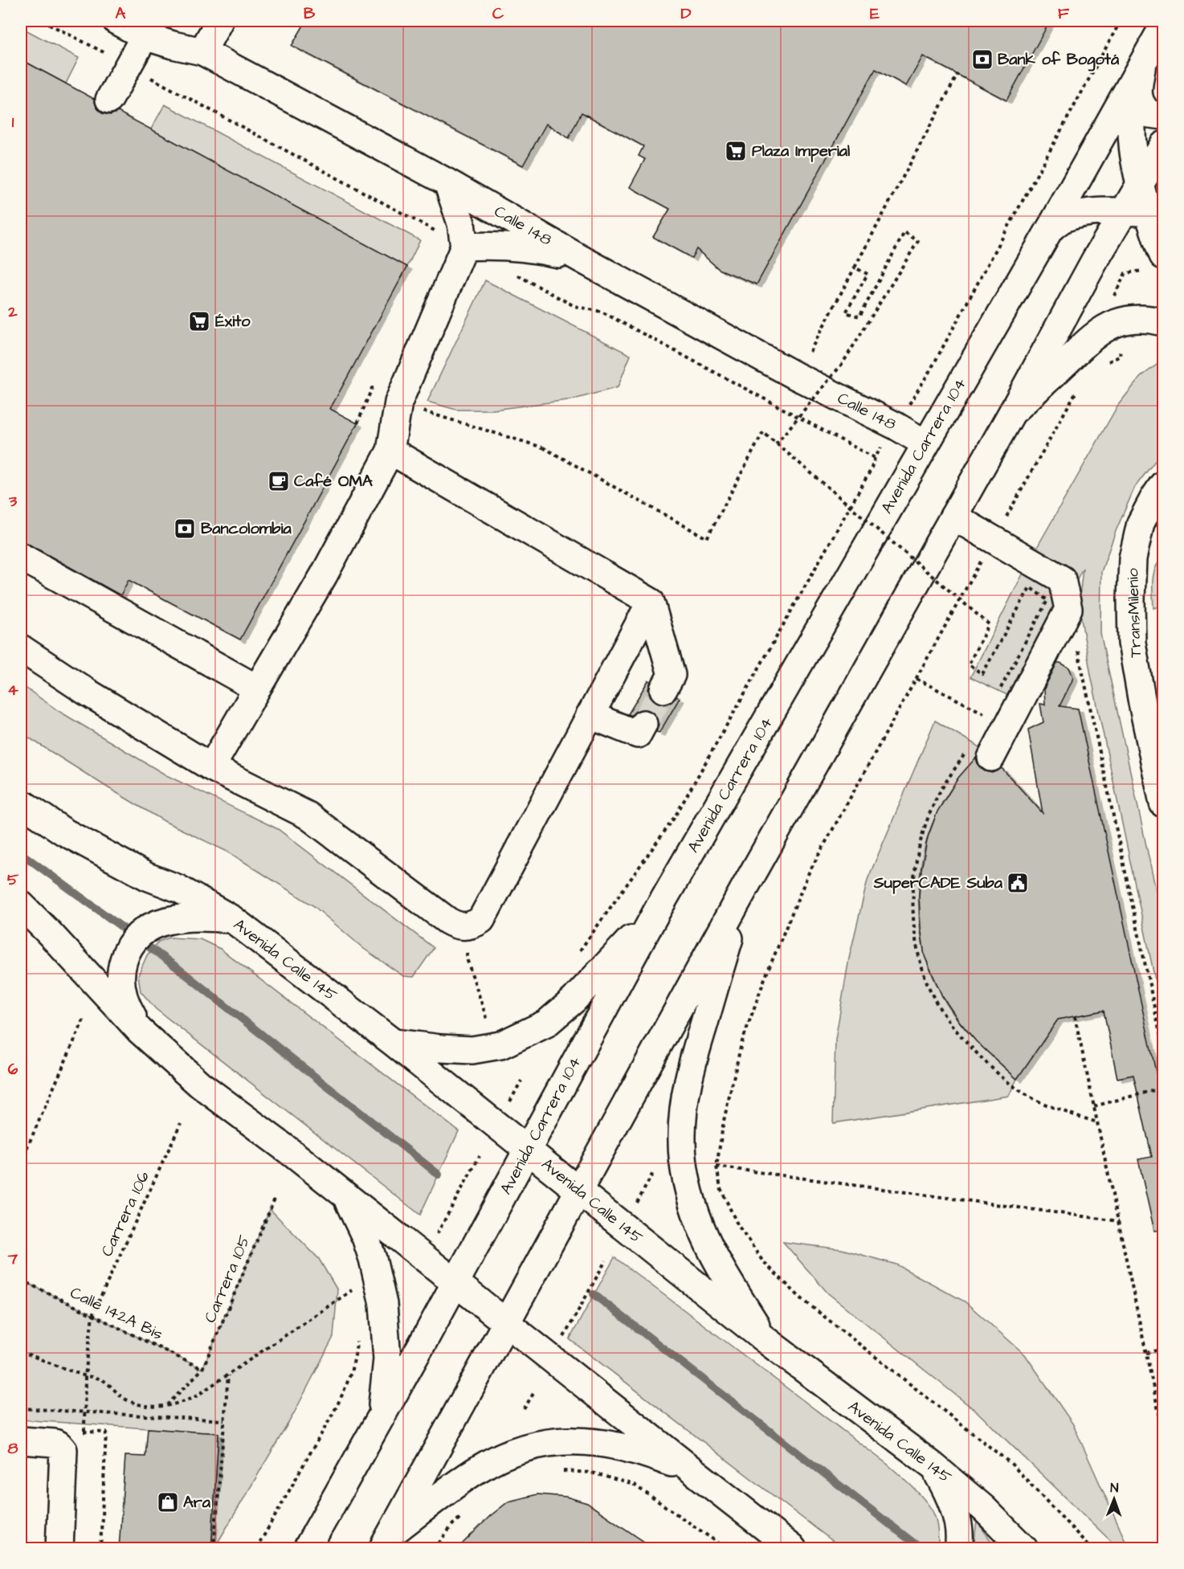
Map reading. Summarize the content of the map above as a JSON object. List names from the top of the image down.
{
  "streets": {
    "main road": [
      "Calle 148",
      "Avenida Carrera 104",
      "TransMilenio",
      "Avenida Calle 145"
    ],
    "path": ["Carrera 106", "Carrera 105", "Calle 142A Bis"]
  },
  "crossings": [
    ["Calle 148", "Avenida Carrera 104"],
    ["Avenida Carrera 104", "Avenida Calle 145"],
    ["Carrera 106", "Calle 142A Bis"],
    ["Carrera 105", "Calle 142A Bis"]
  ],
  "places": {
    "bank": ["Bank of Bogotá", "Bancolombia"],
    "supermarket": ["Plaza Imperial", "Éxito"],
    "cafe": ["Café OMA"],
    "public building": ["SuperCADE Suba"],
    "shop": ["Ara"]
  },
  "north": "top",
  "grid": {
    "columns": [
      "A",
      "B",
      "C",
      "D",
      "E",
      "F"
    ],
    "rows": [
      "1",
      "2",
      "3",
      "4",
      "5",
      "6",
      "7",
      "8"
    ]
  }
}
